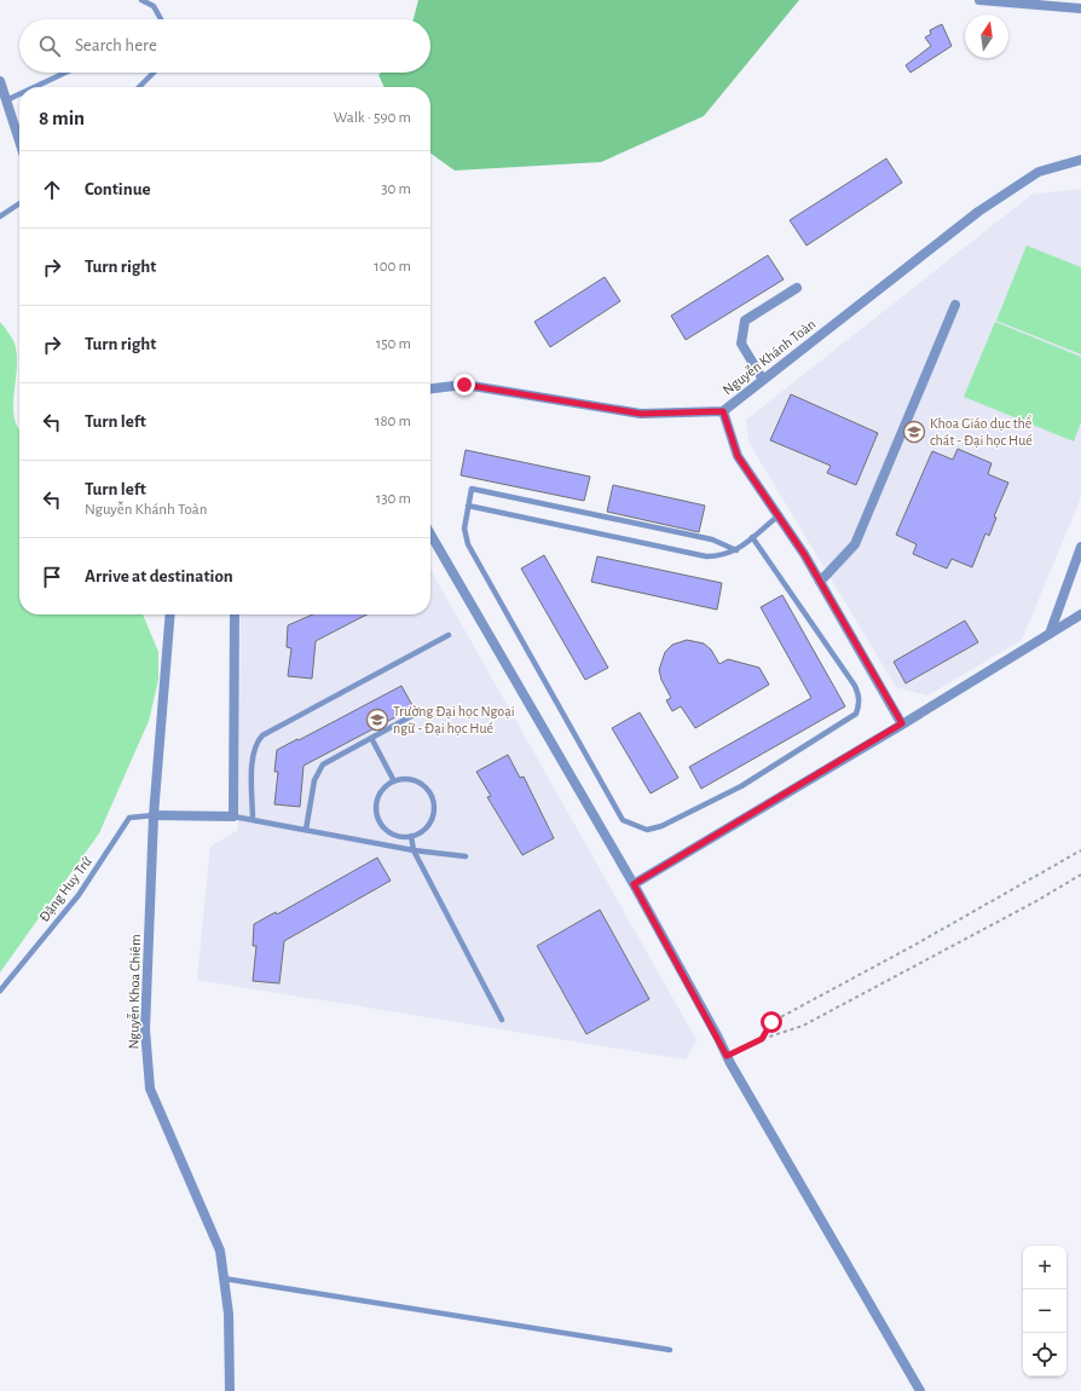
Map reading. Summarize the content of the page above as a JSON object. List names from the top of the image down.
{
  "streets": {
    "street": ["Nguyễn Khánh Toàn", "Nguyễn Khoa Chiêm"],
    "lane": ["Đặng Huy Trứ"]
  },
  "crossings": [
    ["Đặng Huy Trứ", "Nguyễn Khoa Chiêm"]
  ],
  "places": {
    "school or university": ["Khoa Giáo dục thể chất - Đại học Huế", "Trường Đại học Ngoại ngữ - Đại học Huế"]
  },
  "north": "top",
  "page": {
    "search": "Search here",
    "heading": ["8 min", "Walk · 590 m"],
    "list": [
      ["Continue", "30 m"],
      ["Turn right", "100 m"],
      ["Turn right", "150 m"],
      ["Turn left", "180 m"],
      ["Turn left", "Nguyễn Khánh Toàn", "130 m"],
      "Arrive at destination"
    ],
    "map_buttons": ["+", "−"]
  }
}
